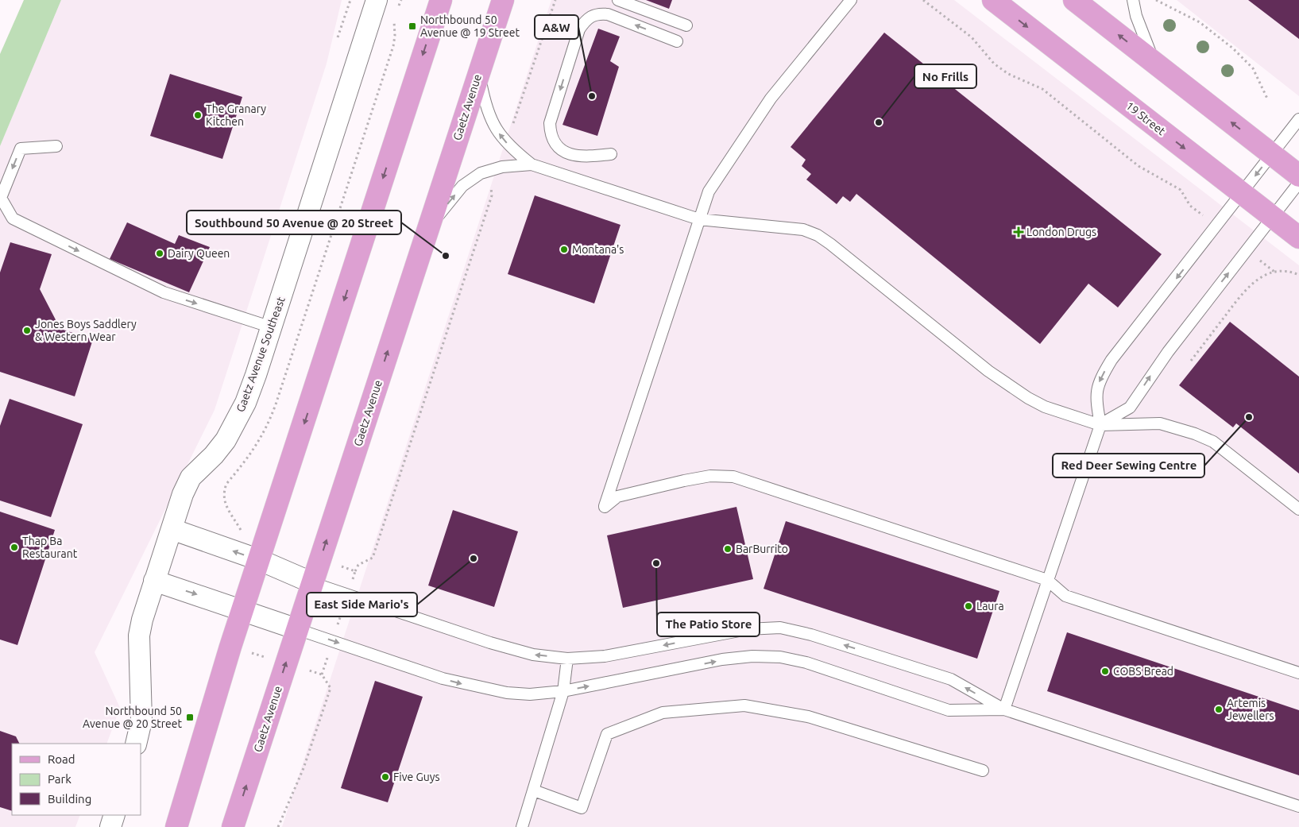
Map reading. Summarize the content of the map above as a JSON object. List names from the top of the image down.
{
  "streets": {
    "main road": ["Gaetz Avenue", "19 Street"],
    "street": ["Gaetz Avenue Southeast"]
  },
  "places": {
    "transit": ["Northbound 50 Avenue @ 19 Street", "Northbound 50 Avenue @ 20 Street"],
    "other": [
      "A&W",
      "The Granary Kitchen",
      "No Frills",
      "Montana's",
      "Dairy Queen",
      "Southbound 50 Avenue @ 20 Street",
      "Jones Boys Saddlery & Western Wear",
      "Red Deer Sewing Centre",
      "Thap Ba Restaurant",
      "BarBurrito",
      "East Side Mario's",
      "The Patio Store",
      "Laura",
      "COBS Bread",
      "Artemis Jewellers",
      "Five Guys"
    ],
    "health": ["London Drugs"]
  },
  "legend": ["Road", "Park", "Building"]
}
